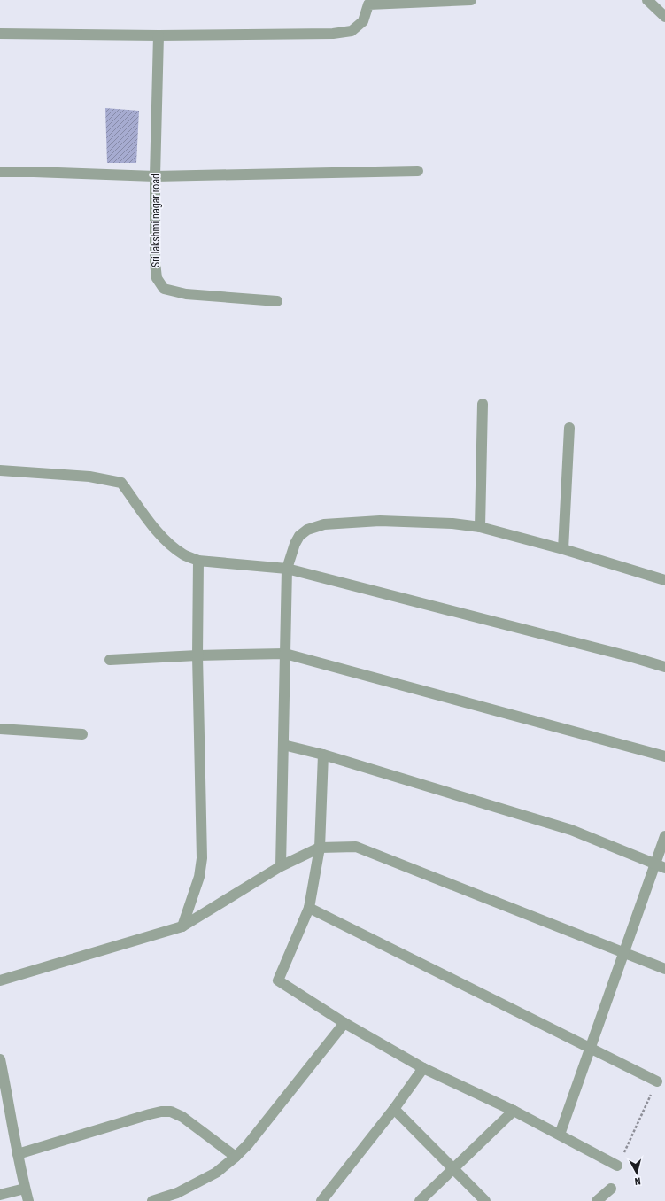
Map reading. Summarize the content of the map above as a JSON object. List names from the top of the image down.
{
  "streets": {
    "street": ["Sri lakshmi nagar road"]
  },
  "north": "bottom"
}
